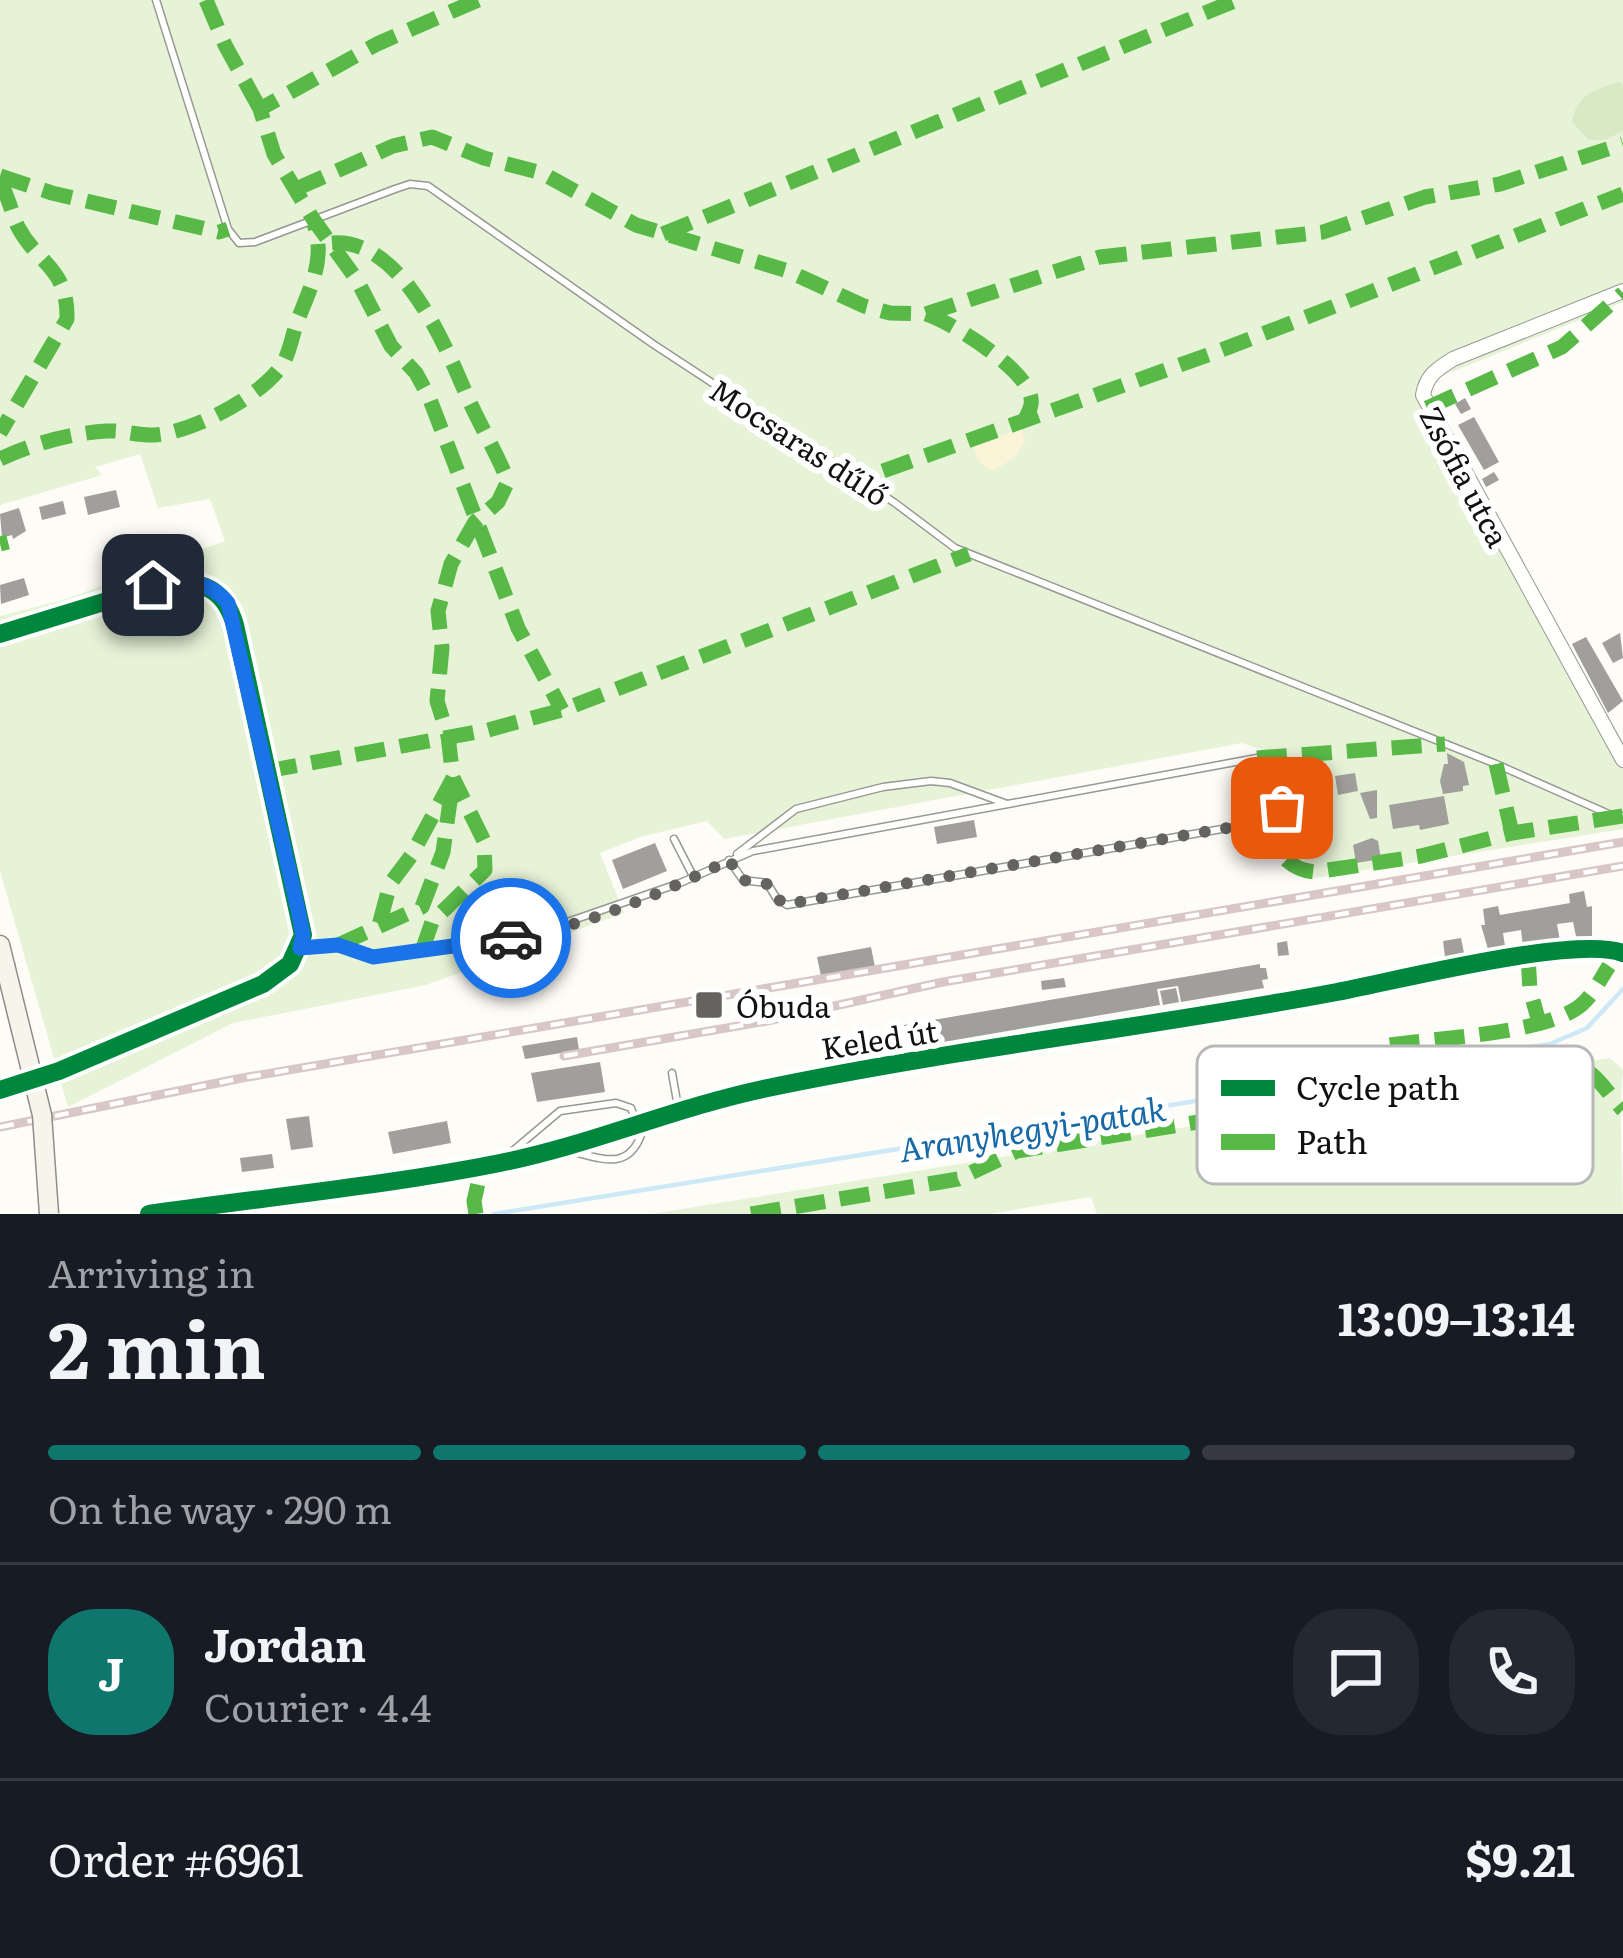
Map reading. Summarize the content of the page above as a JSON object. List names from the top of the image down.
{
  "streets": {
    "street": ["Zsófia utca", "Keled út"],
    "lane": ["Mocsaras dűlő"]
  },
  "water": ["Aranyhegyi-patak"],
  "places": {
    "transit": ["Óbuda"]
  },
  "legend": ["Cycle path", "Path"],
  "page": {
    "heading": ["2 min", "Arriving in", "13:09–13:14"],
    "panel": [
      "Jordan",
      "Courier · 4.4",
      "Order #6961",
      "$9.21"
    ],
    "bar": "On the way · 290 m",
    "round": "J"
  }
}
